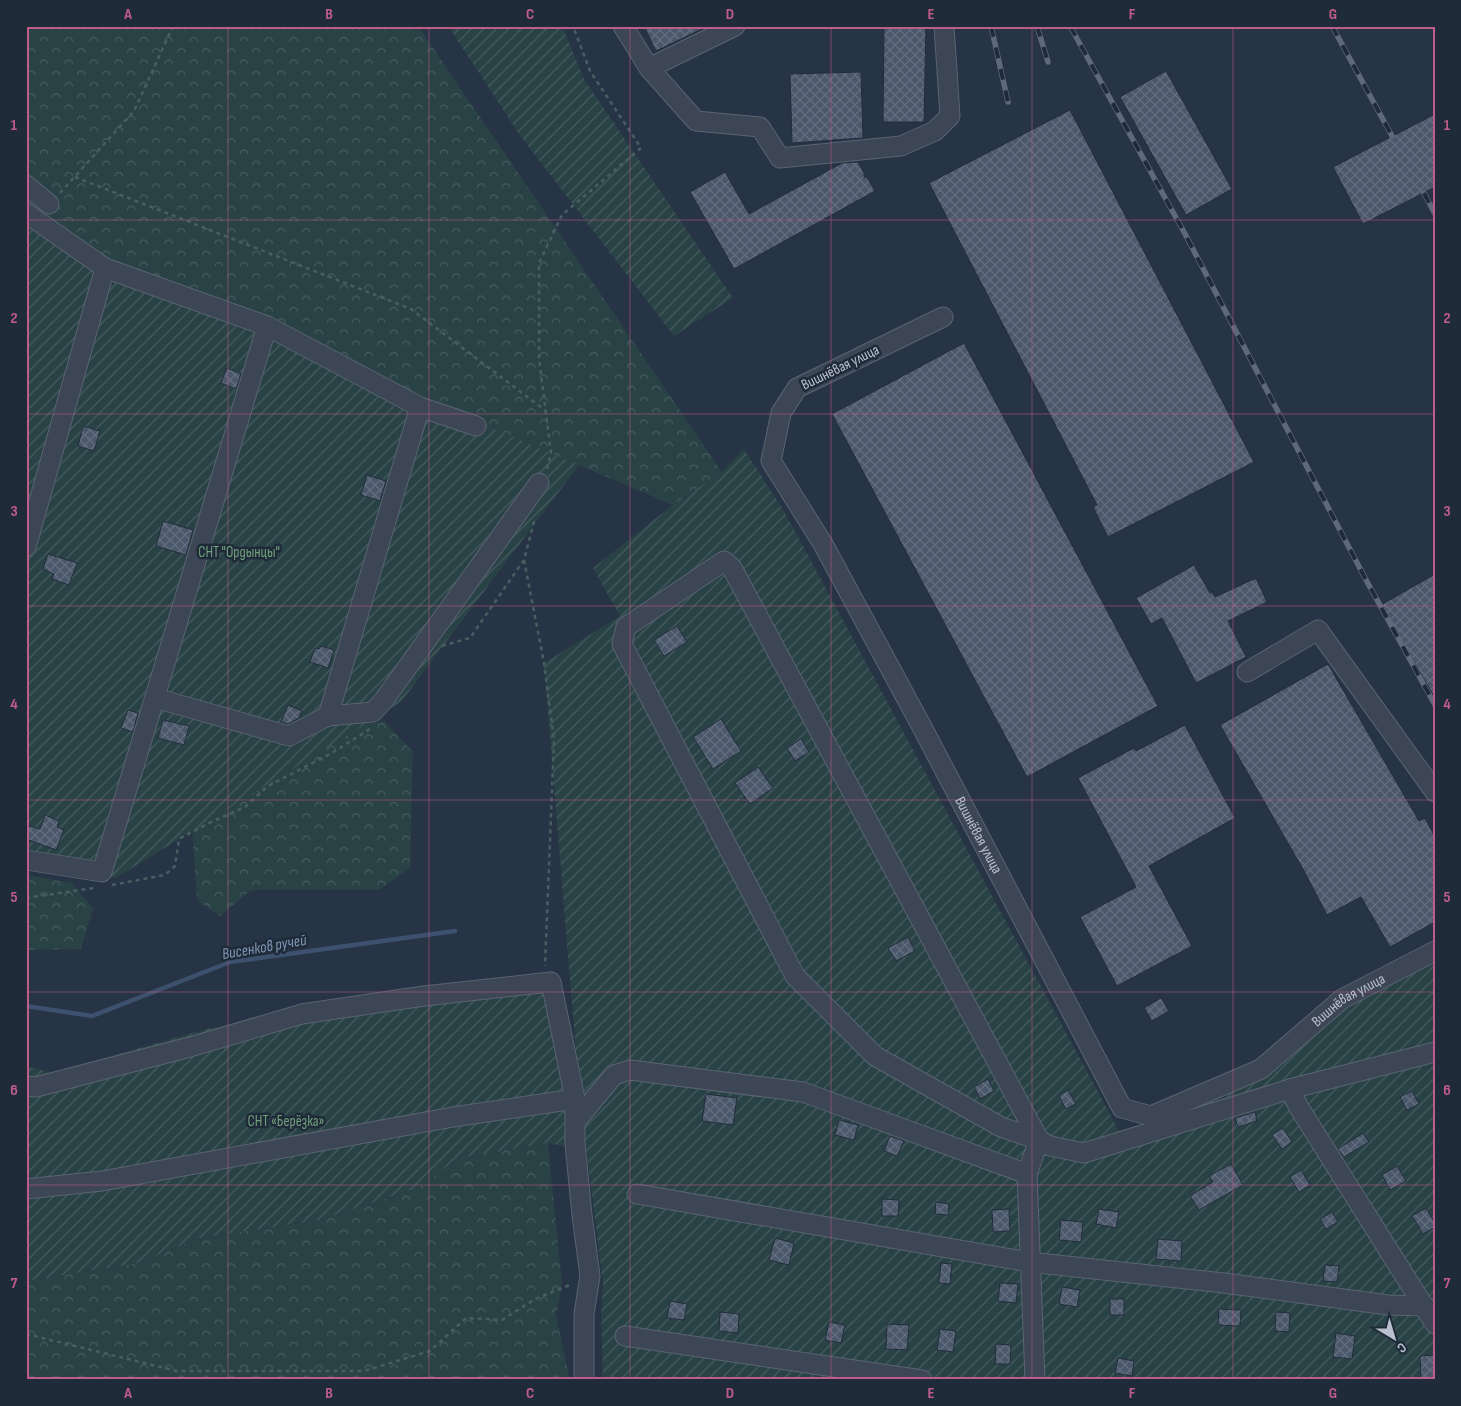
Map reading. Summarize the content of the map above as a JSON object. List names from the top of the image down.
{
  "streets": {
    "street": ["Вишнёвая улица"]
  },
  "water": ["Висенков ручей"],
  "parks": ["СНТ \"Ордынцы\"", "СНТ «Берёзка»"],
  "north": "bottom right",
  "grid": {
    "columns": [
      "A",
      "B",
      "C",
      "D",
      "E",
      "F",
      "G"
    ],
    "rows": [
      "1",
      "2",
      "3",
      "4",
      "5",
      "6",
      "7"
    ]
  }
}
